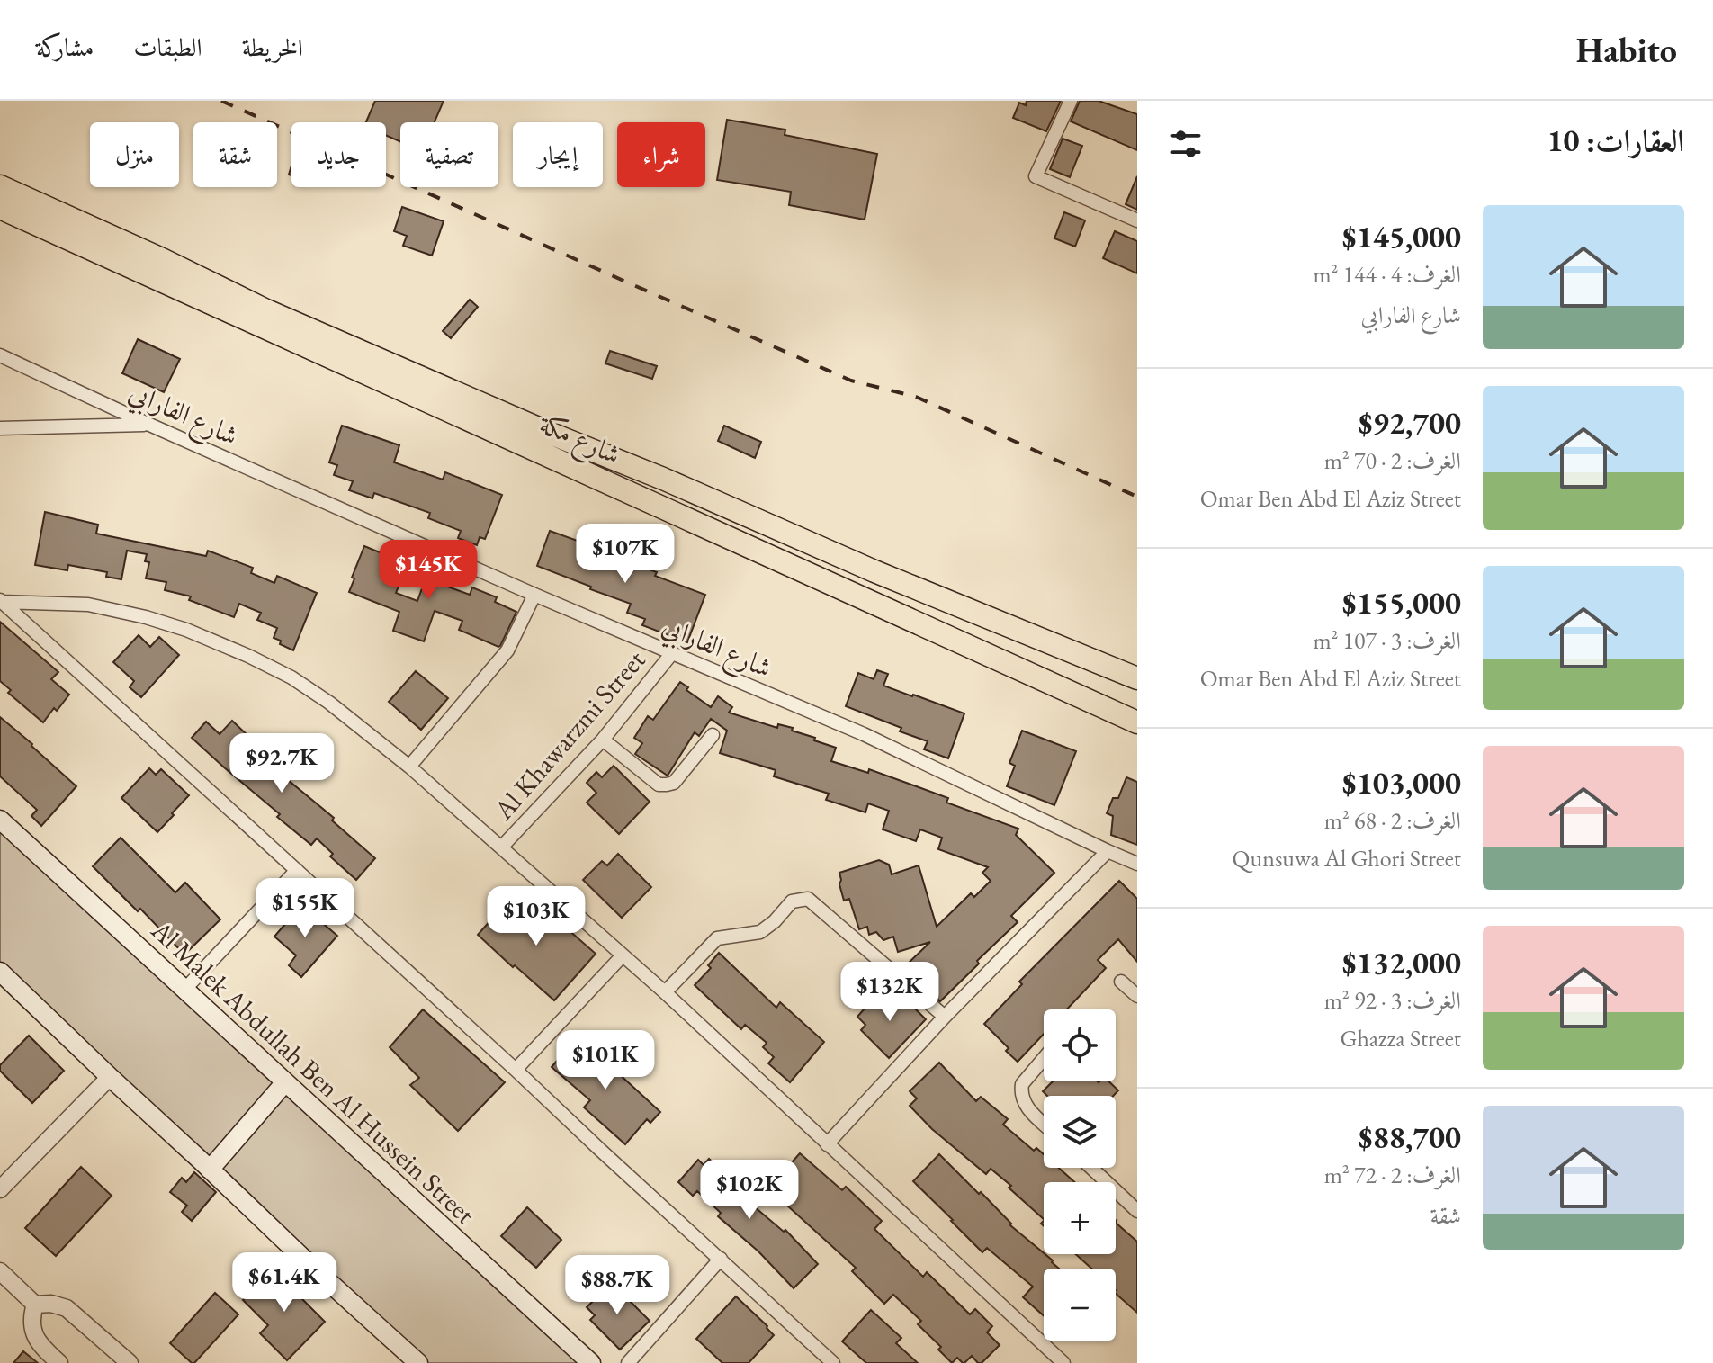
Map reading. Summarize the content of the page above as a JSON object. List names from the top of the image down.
{
  "streets": {
    "main road": ["شارع مكة", "Al Malek Abdullah Ben Al Hussein Street"],
    "street": ["شارع الفارابي", "Al Khawarzmi Street"]
  },
  "crossings": [
    ["شارع الفارابي", "Al Khawarzmi Street"]
  ],
  "page": {
    "header": "Habito",
    "nav": ["الخريطة", "الطبقات", "مشاركة"],
    "heading": "العقارات: 10",
    "chip": [
      "شراء",
      "إيجار",
      "تصفية",
      "جديد",
      "شقة",
      "منزل"
    ],
    "list": [
      {
        "name": "$145,000",
        "note": "الغرف: 4 · 144 m² · شارع الفارابي"
      },
      {
        "name": "$92,700",
        "note": "الغرف: 2 · 70 m² · Omar Ben Abd El Aziz Street"
      },
      {
        "name": "$155,000",
        "note": "الغرف: 3 · 107 m² · Omar Ben Abd El Aziz Street"
      },
      {
        "name": "$103,000",
        "note": "الغرف: 2 · 68 m² · Qunsuwa Al Ghori Street"
      },
      {
        "name": "$132,000",
        "note": "الغرف: 3 · 92 m² · Ghazza Street"
      },
      {
        "name": "$88,700",
        "note": "الغرف: 2 · 72 m² · شقة"
      }
    ],
    "price": [
      "$107K",
      "$145K",
      "$92.7K",
      "$155K",
      "$103K",
      "$132K",
      "$101K",
      "$102K",
      "$61.4K",
      "$88.7K"
    ],
    "map_buttons": ["+", "−"]
  }
}
